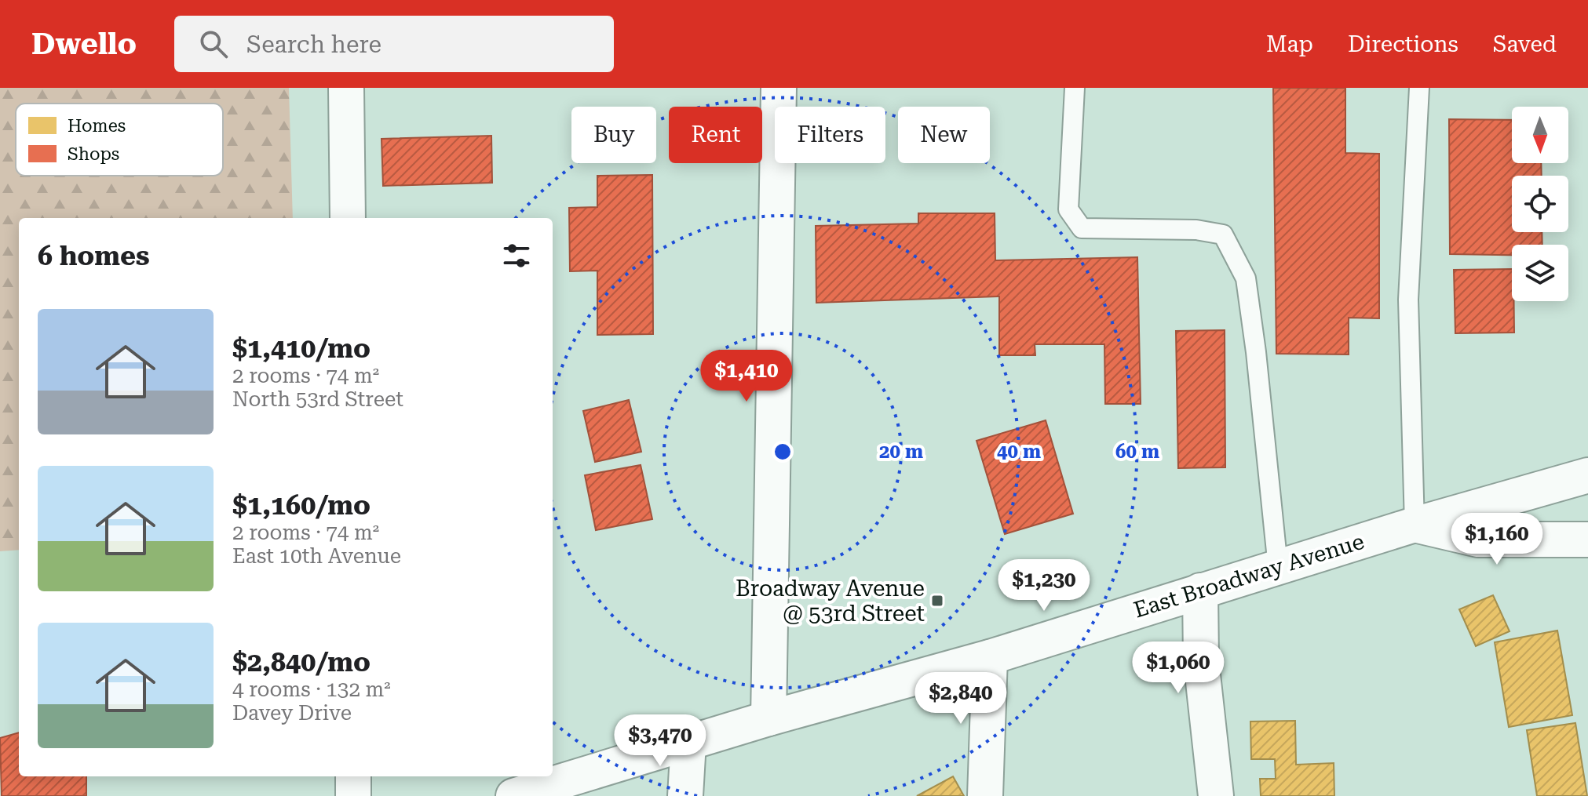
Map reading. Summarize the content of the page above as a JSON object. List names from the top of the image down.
{
  "streets": {
    "street": ["East Broadway Avenue"]
  },
  "places": {
    "transit": ["Broadway Avenue @ 53rd Street"]
  },
  "legend": ["Homes", "Shops"],
  "north": "bottom",
  "page": {
    "header": "Dwello",
    "search": "Search here",
    "nav": ["Map", "Directions", "Saved"],
    "chip": [
      "Buy",
      "Rent",
      "Filters",
      "New"
    ],
    "heading": "6 homes",
    "list": [
      {
        "name": "$1,410/mo",
        "note": "2 rooms · 74 m² · North 53rd Street"
      },
      {
        "name": "$1,160/mo",
        "note": "2 rooms · 74 m² · East 10th Avenue"
      },
      {
        "name": "$2,840/mo",
        "note": "4 rooms · 132 m² · Davey Drive"
      }
    ],
    "price": [
      "$1,410",
      "$1,160",
      "$1,230",
      "$1,060",
      "$2,840",
      "$3,470"
    ]
  },
  "rings": ["20 m", "40 m", "60 m"]
}
